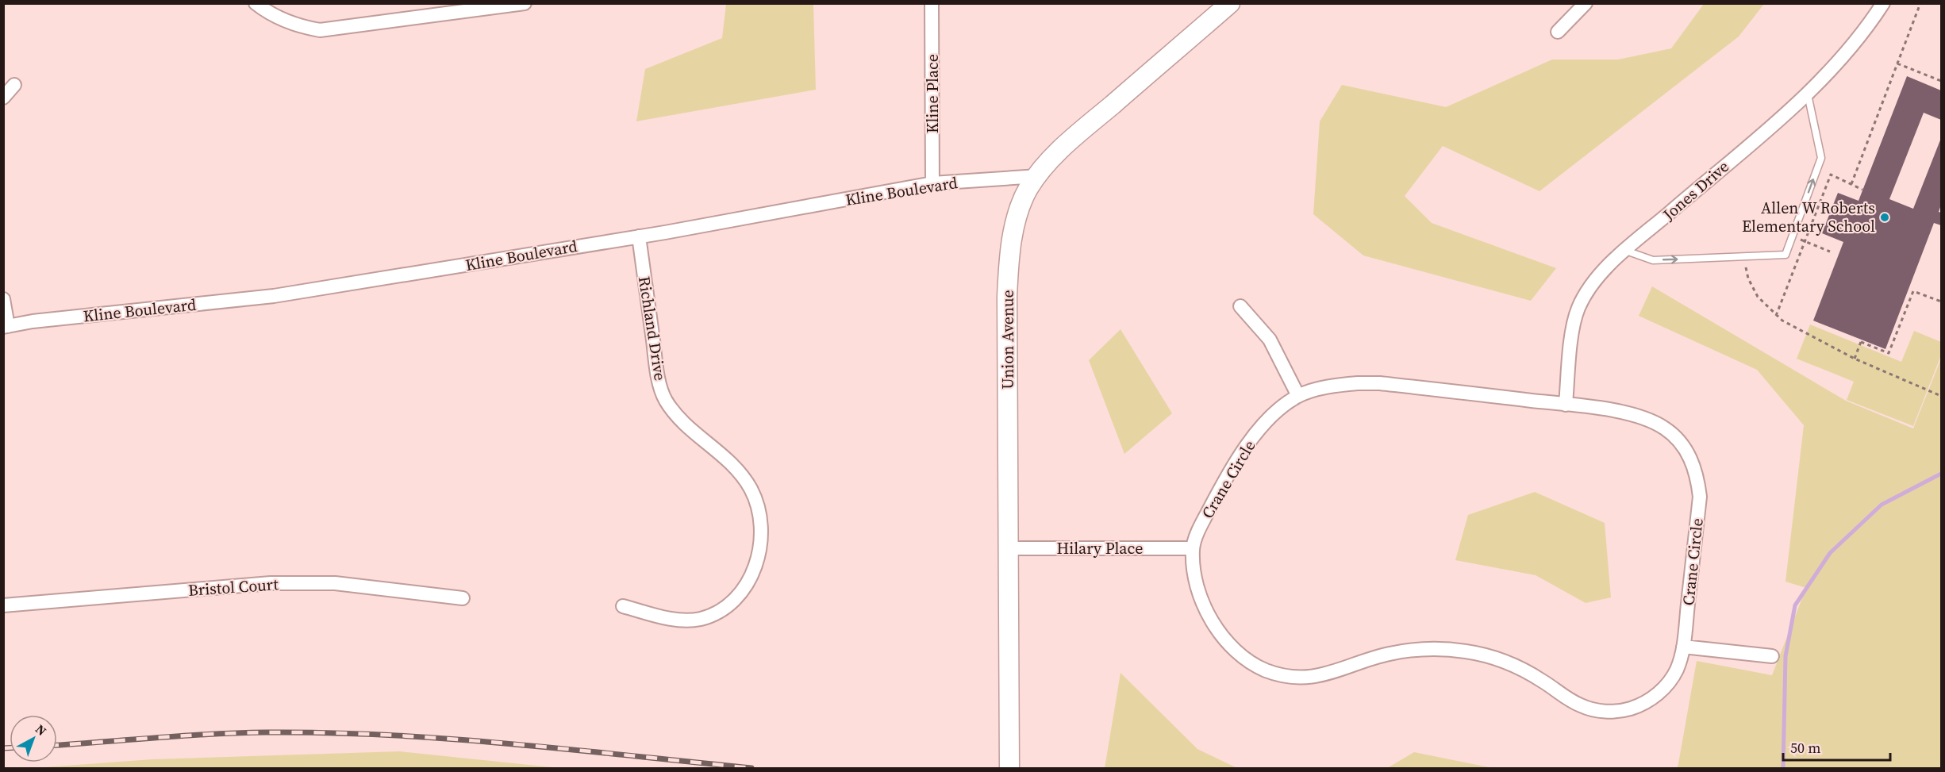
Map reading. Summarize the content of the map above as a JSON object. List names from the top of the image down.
{
  "streets": {
    "main road": ["Union Avenue"],
    "street": [
      "Kline Place",
      "Jones Drive",
      "Kline Boulevard",
      "Richland Drive",
      "Crane Circle",
      "Hilary Place",
      "Bristol Court"
    ]
  },
  "crossings": [
    ["Kline Place", "Kline Boulevard"],
    ["Jones Drive", "Crane Circle"],
    ["Kline Boulevard", "Richland Drive"],
    ["Kline Boulevard", "Union Avenue"],
    ["Union Avenue", "Hilary Place"],
    ["Crane Circle", "Hilary Place"]
  ],
  "places": ["Allen W Roberts Elementary School"],
  "scale_bar": "50 m",
  "north": "top right"
}
